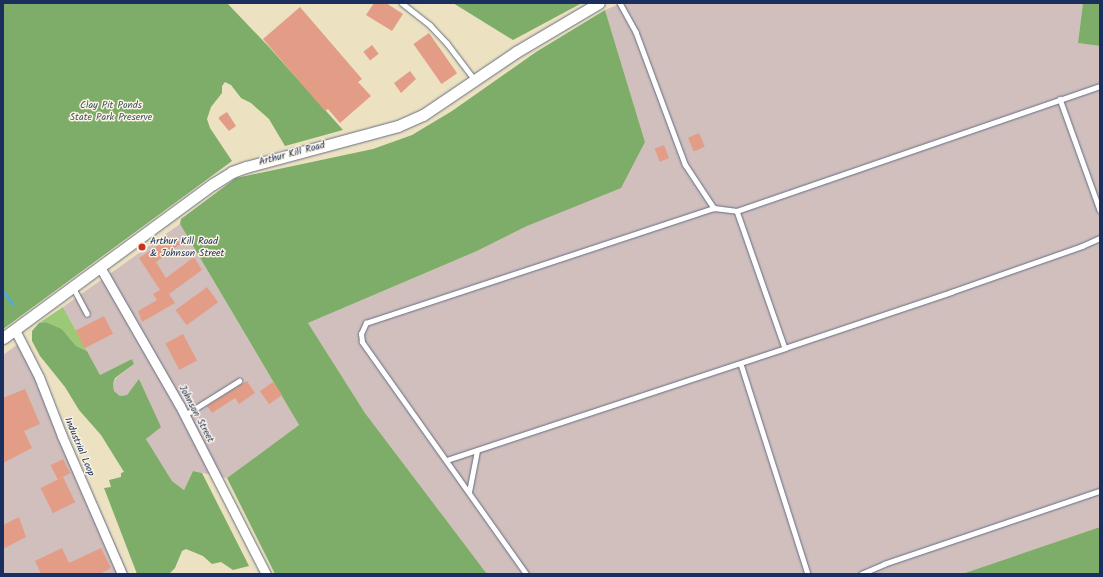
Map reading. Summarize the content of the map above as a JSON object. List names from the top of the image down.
{
  "streets": {
    "street": ["Arthur Kill Road", "Johnson Street", "Industrial Loop"]
  },
  "crossings": [
    ["Arthur Kill Road", "Johnson Street"],
    ["Arthur Kill Road", "Industrial Loop"]
  ],
  "parks": ["Clay Pit Ponds State Park Preserve"],
  "places": ["Arthur Kill Road & Johnson Street"]
}
